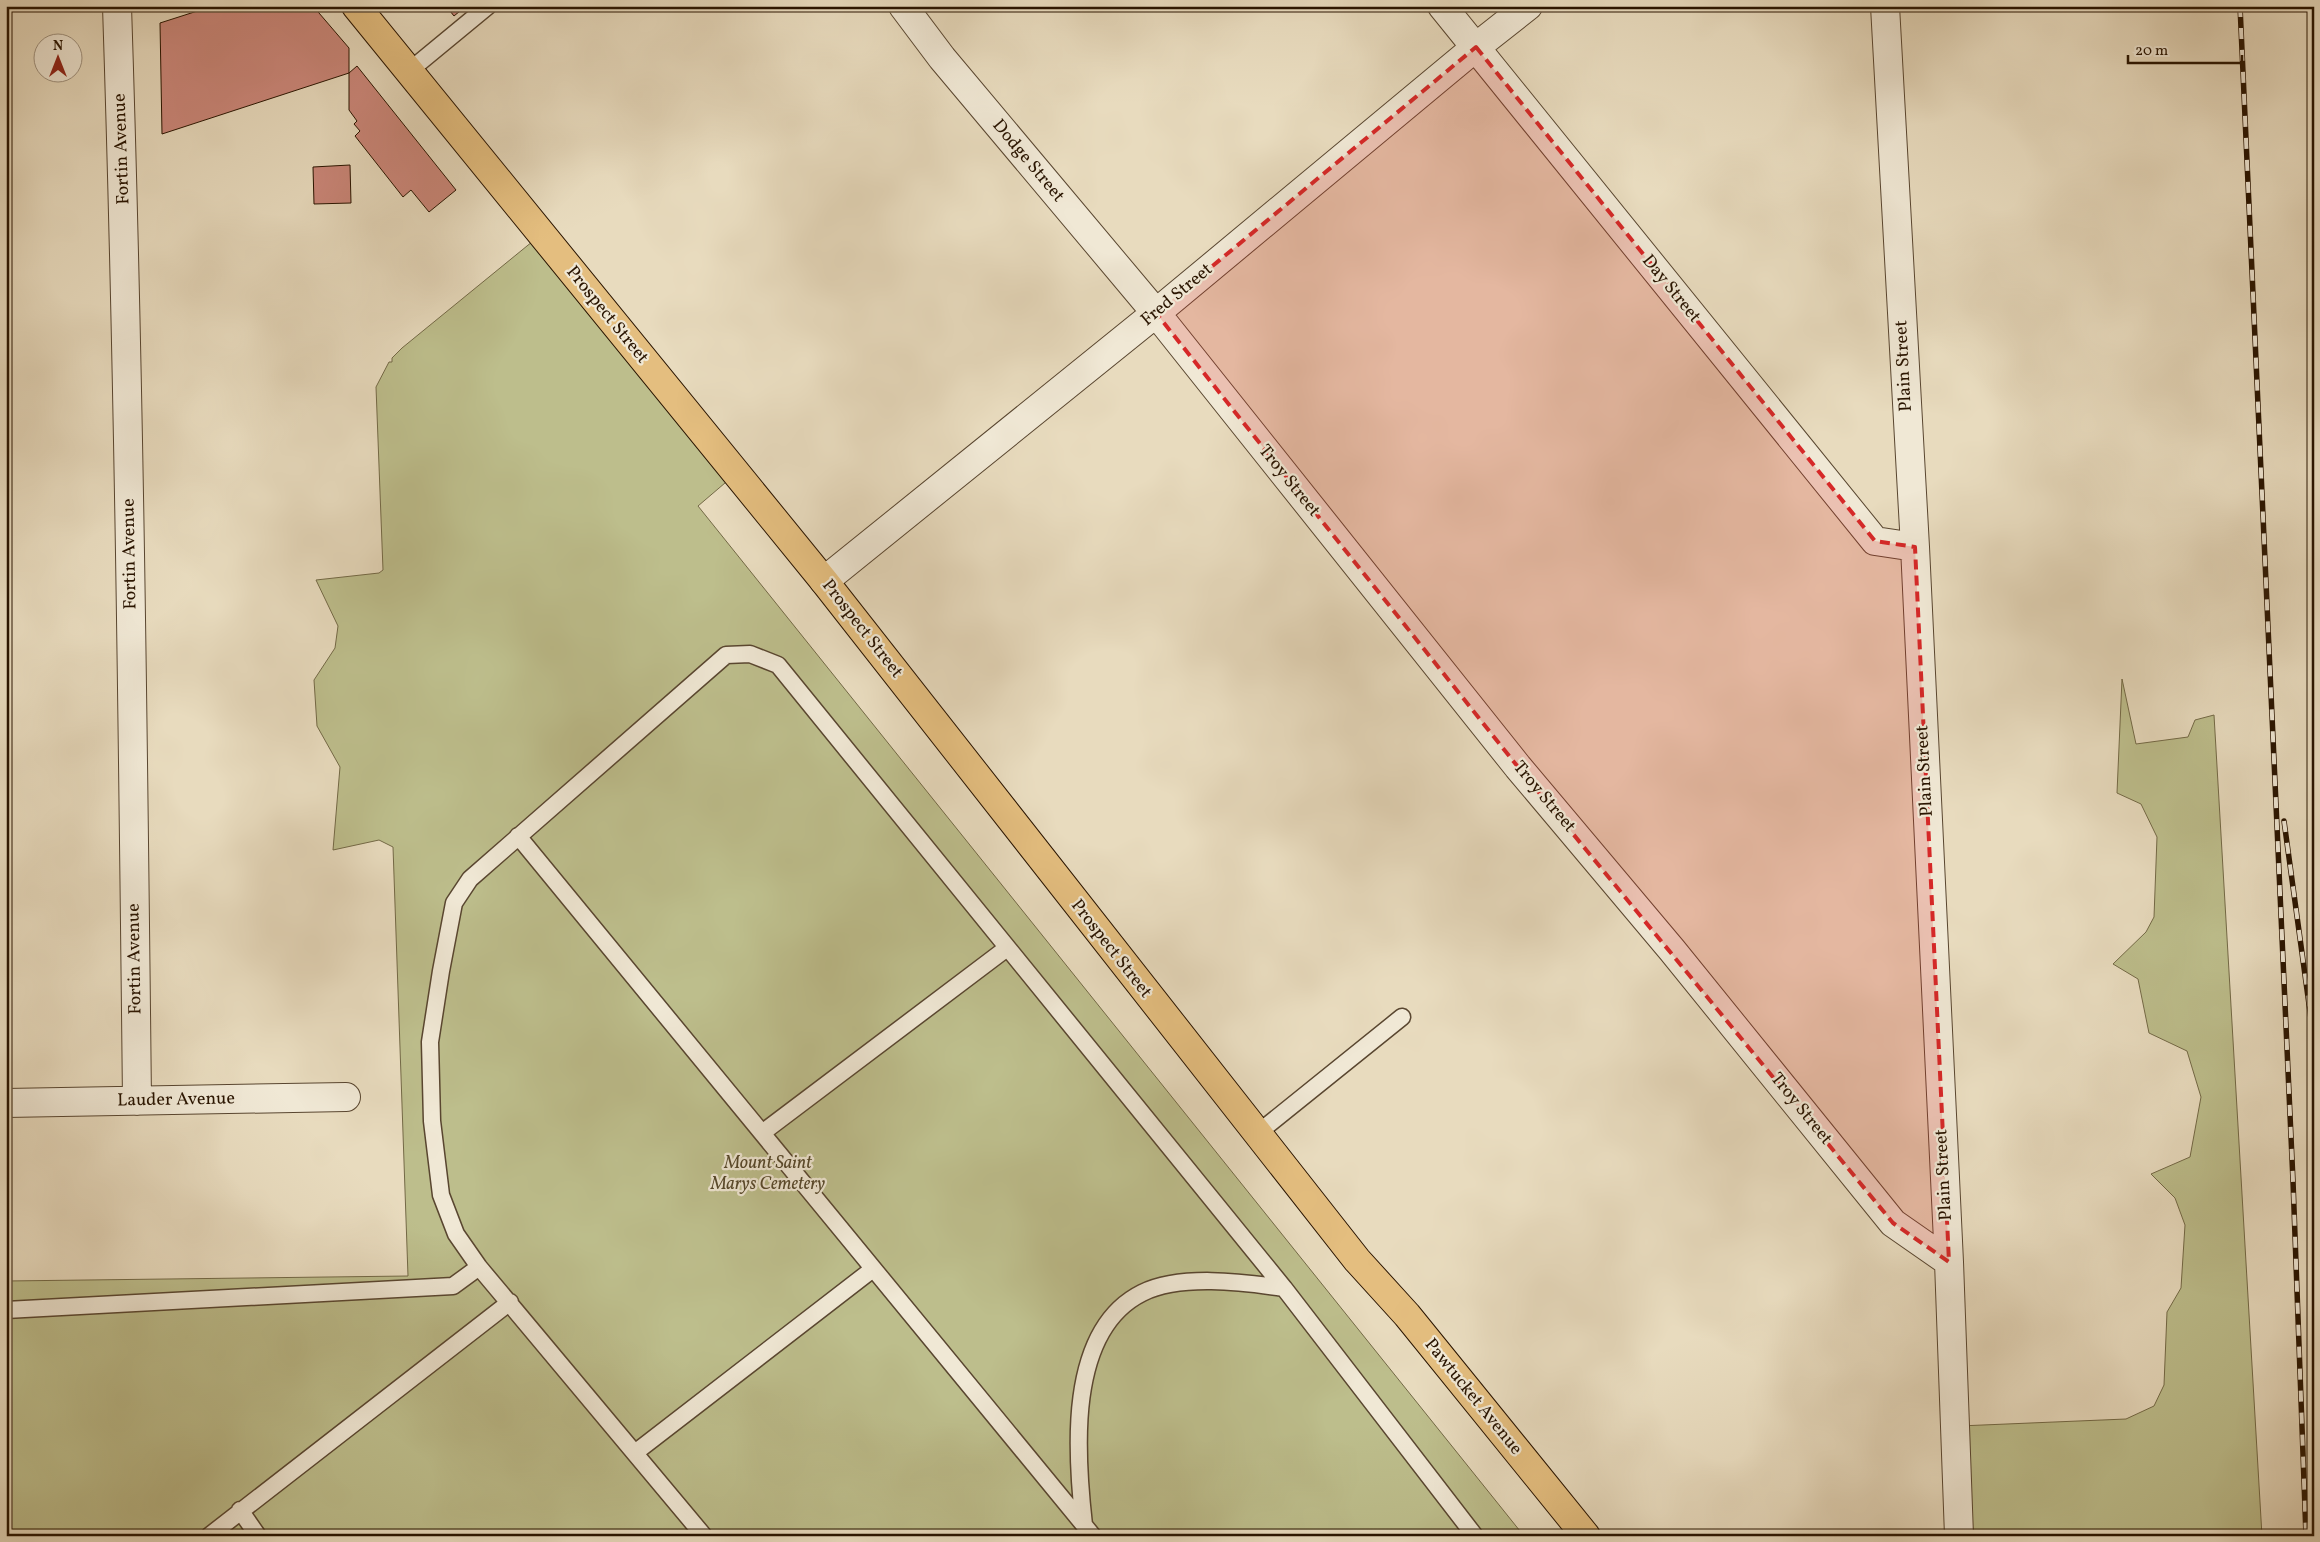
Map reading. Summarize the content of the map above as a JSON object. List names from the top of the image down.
{
  "streets": {
    "main road": ["Prospect Street", "Pawtucket Avenue"],
    "street": [
      "Fortin Avenue",
      "Dodge Street",
      "Day Street",
      "Fred Street",
      "Plain Street",
      "Troy Street",
      "Lauder Avenue"
    ]
  },
  "crossings": [
    ["Fortin Avenue", "Lauder Avenue"],
    ["Dodge Street", "Fred Street"],
    ["Dodge Street", "Troy Street"],
    ["Day Street", "Fred Street"],
    ["Day Street", "Plain Street"],
    ["Fred Street", "Prospect Street"],
    ["Fred Street", "Troy Street"],
    ["Prospect Street", "Pawtucket Avenue"],
    ["Plain Street", "Troy Street"]
  ],
  "parks": ["Mount Saint Marys Cemetery"],
  "scale_bar": "20 m",
  "north": "top"
}
